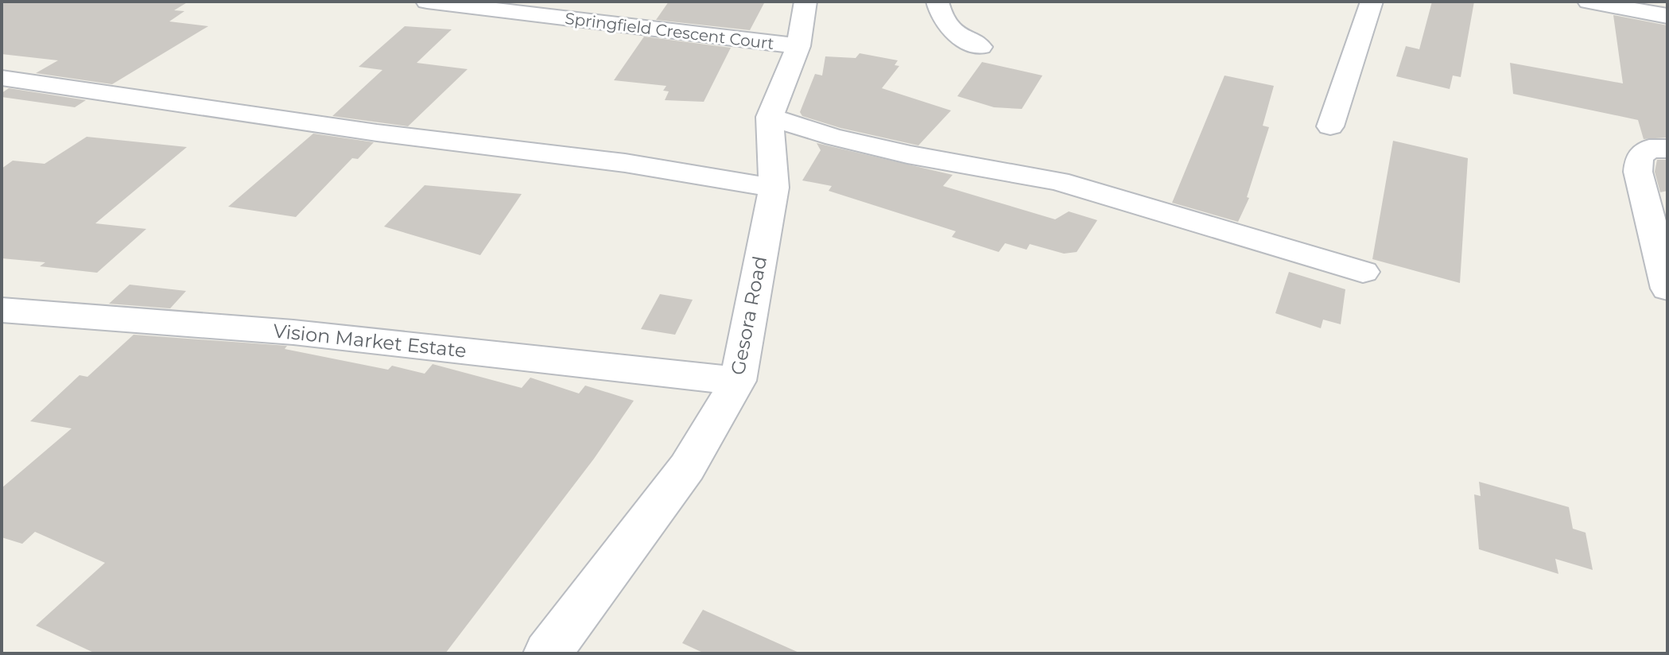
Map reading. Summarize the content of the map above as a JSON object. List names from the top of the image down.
{
  "streets": {
    "street": ["Springfield Crescent Court", "Gesora Road", "Vision Market Estate"]
  },
  "crossings": [
    ["Springfield Crescent Court", "Gesora Road"],
    ["Gesora Road", "Vision Market Estate"]
  ]
}
